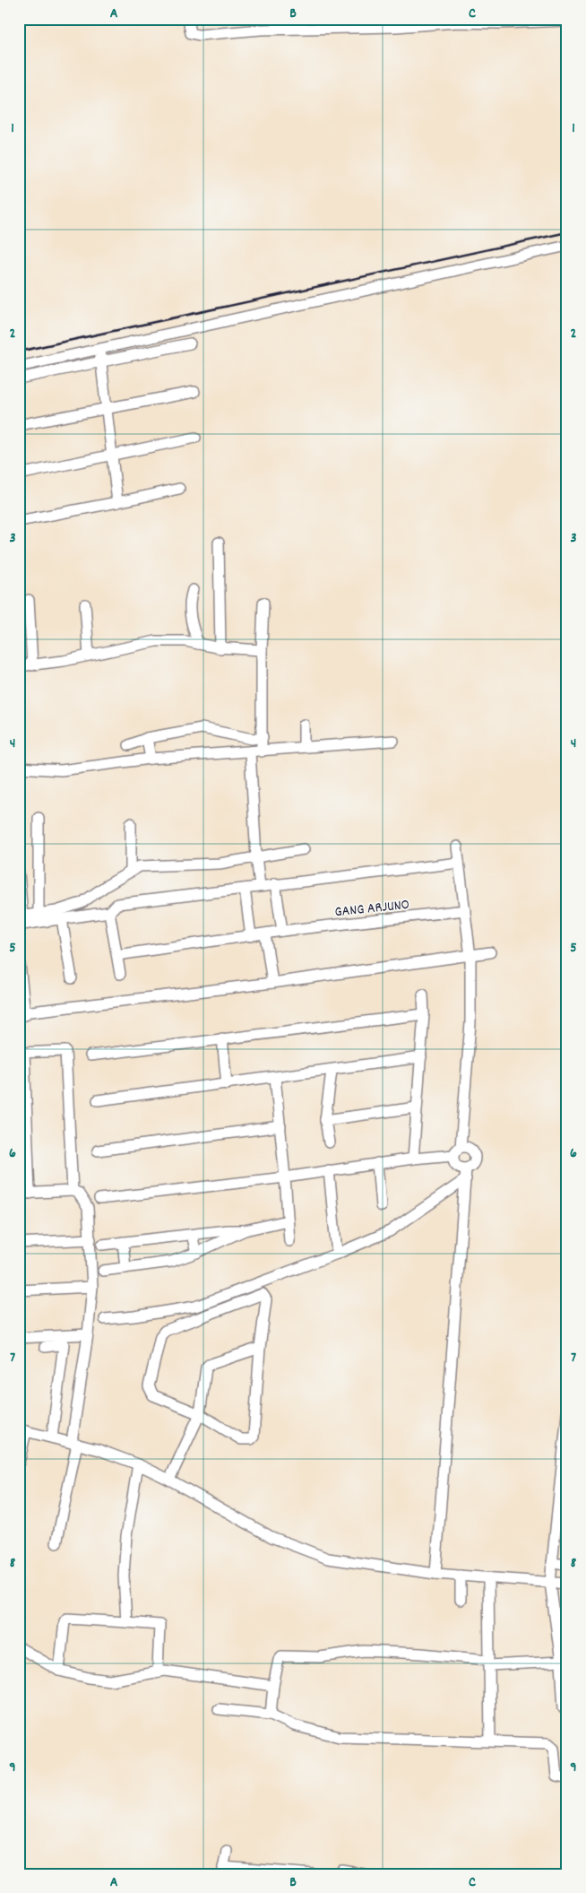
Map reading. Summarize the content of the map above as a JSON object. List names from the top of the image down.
{
  "streets": {
    "street": ["GANG ARJUNO"]
  },
  "grid": {
    "columns": ["A", "B", "C"],
    "rows": [
      "1",
      "2",
      "3",
      "4",
      "5",
      "6",
      "7",
      "8",
      "9"
    ]
  }
}
